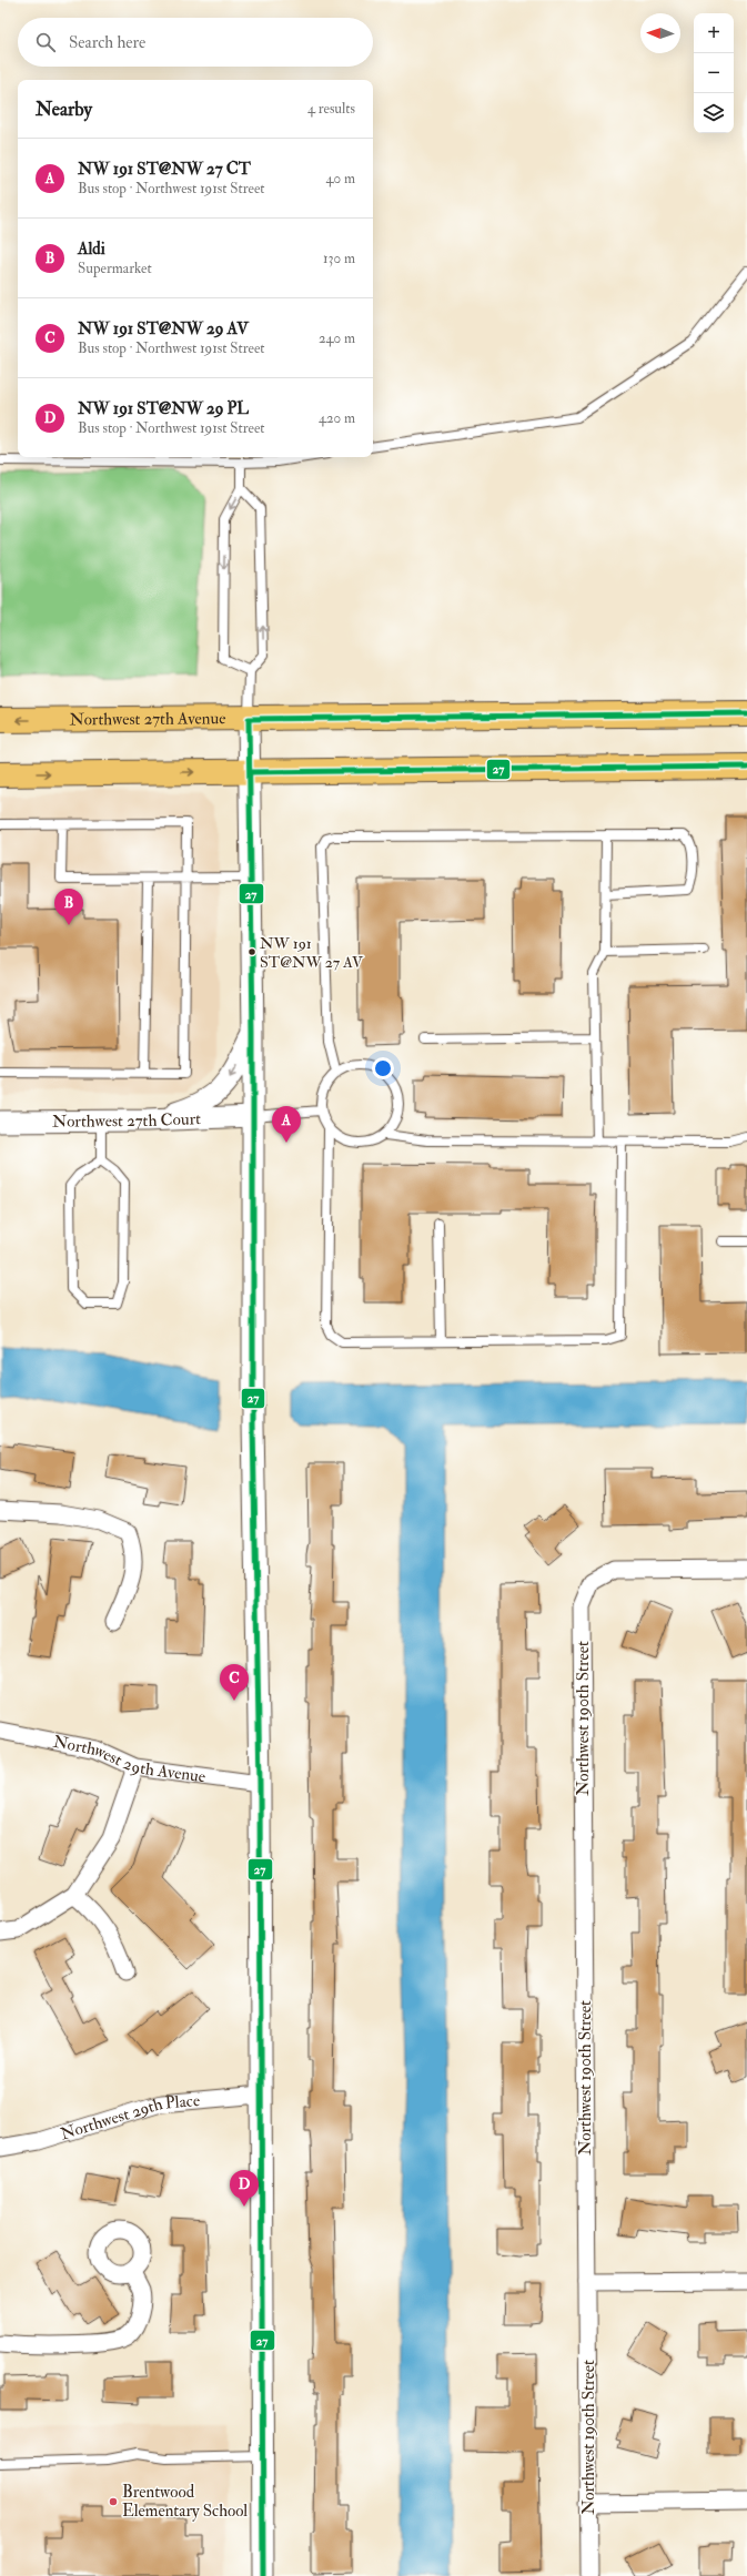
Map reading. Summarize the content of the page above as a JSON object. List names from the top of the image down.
{
  "streets": {
    "main road": ["Northwest 27th Avenue"],
    "street": [
      "Northwest 27th Court",
      "Northwest 190th Street",
      "Northwest 29th Avenue",
      "Northwest 29th Place"
    ]
  },
  "places": ["NW 191 ST@NW 27 AV", "Brentwood Elementary School"],
  "lines": ["transit line 27"],
  "north": "left",
  "page": {
    "map_buttons": ["+", "−"],
    "search": "Search here",
    "heading": ["Nearby", "4 results"],
    "list": [
      {
        "mark": "A",
        "name": "NW 191 ST@NW 27 CT",
        "note": "Bus stop · Northwest 191st Street",
        "value": "40 m"
      },
      {
        "mark": "B",
        "name": "Aldi",
        "note": "Supermarket",
        "value": "130 m"
      },
      {
        "mark": "C",
        "name": "NW 191 ST@NW 29 AV",
        "note": "Bus stop · Northwest 191st Street",
        "value": "240 m"
      },
      {
        "mark": "D",
        "name": "NW 191 ST@NW 29 PL",
        "note": "Bus stop · Northwest 191st Street",
        "value": "420 m"
      }
    ],
    "pins": [
      "B",
      "A",
      "C",
      "D"
    ]
  }
}
